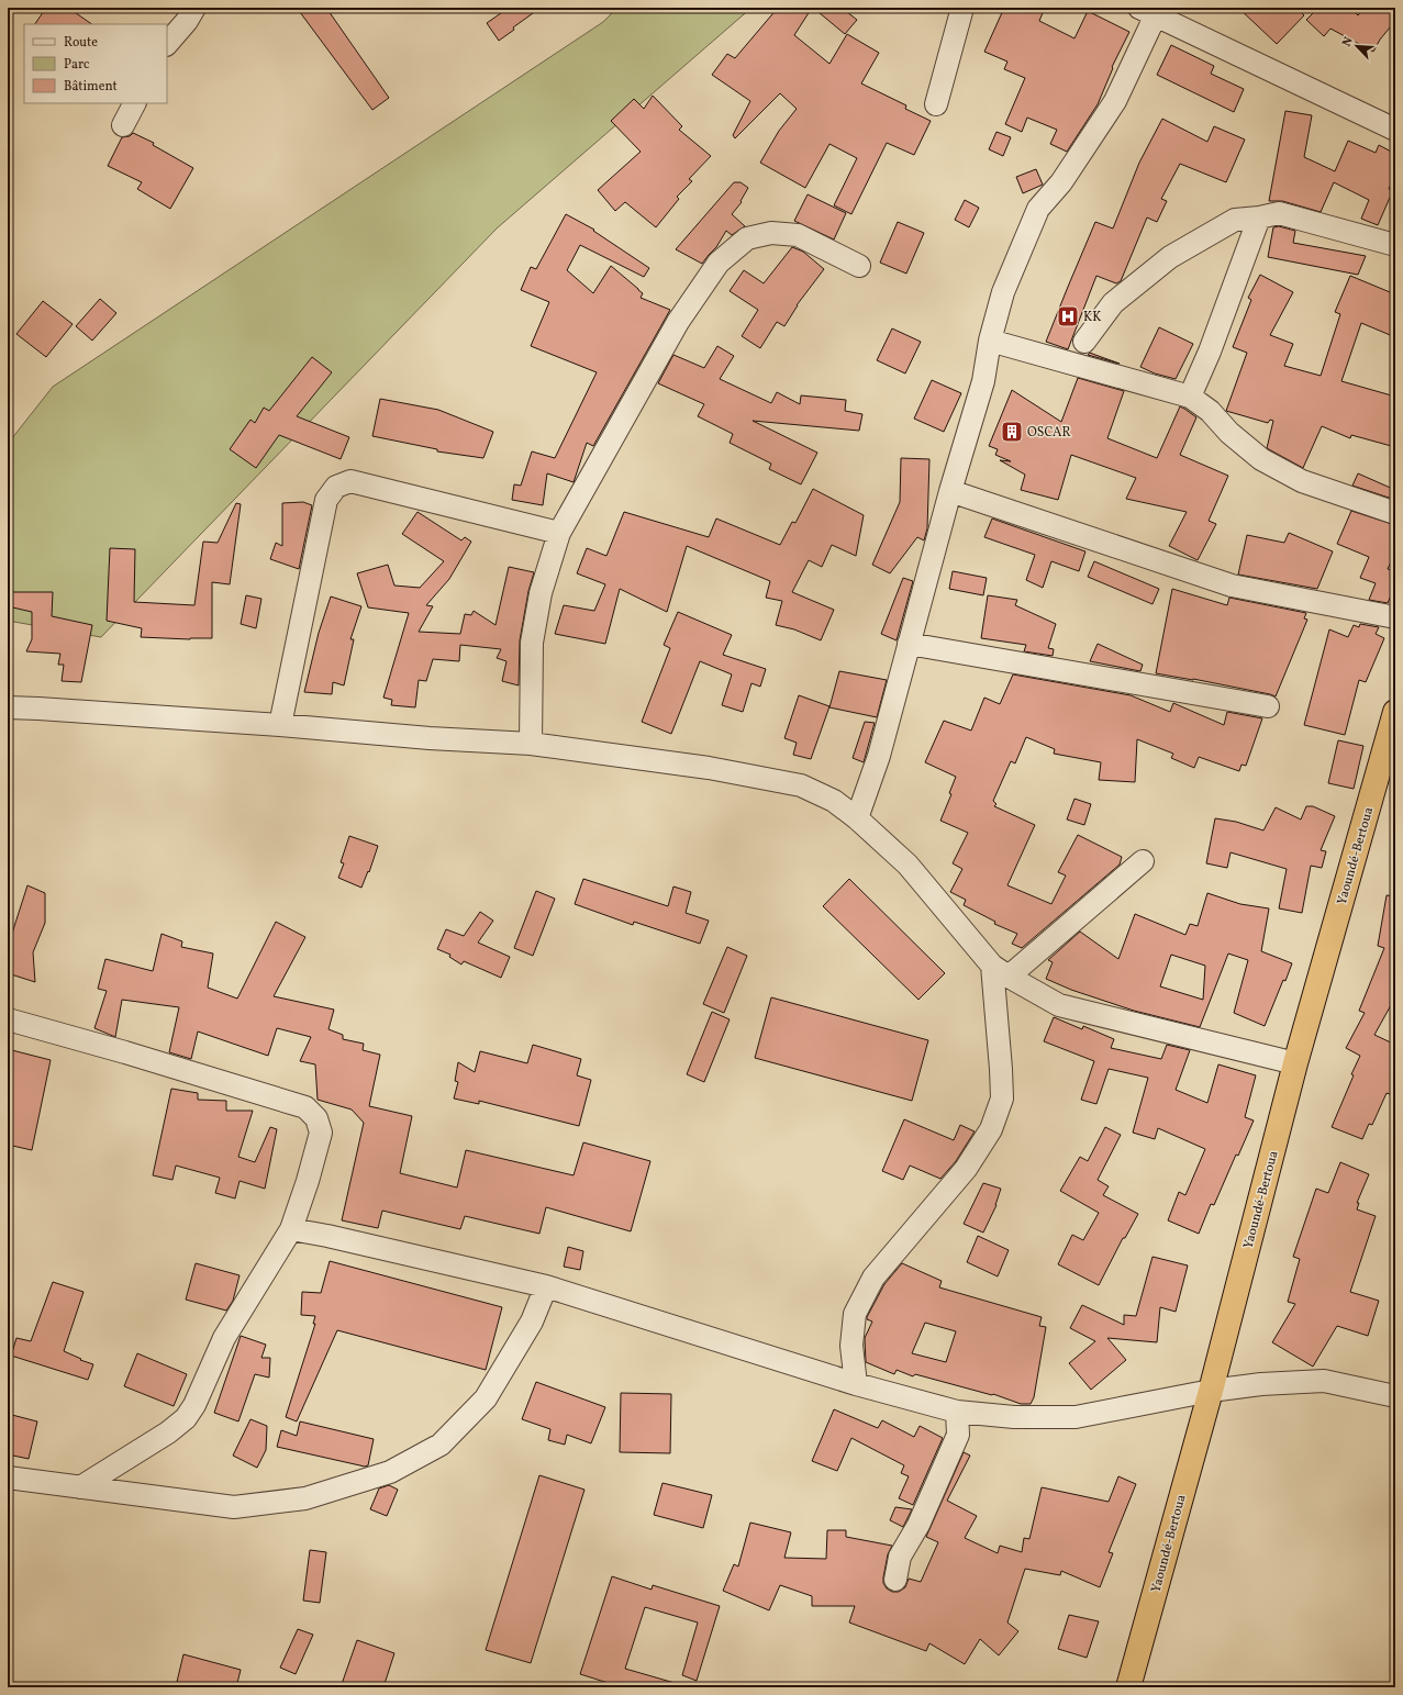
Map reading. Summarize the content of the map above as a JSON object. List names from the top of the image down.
{
  "streets": {
    "highway": ["Yaoundé-Bertoua"]
  },
  "places": {
    "hospital": ["KK"],
    "building": ["OSCAR"]
  },
  "legend": ["Route", "Parc", "Bâtiment"],
  "north": "top left"
}
